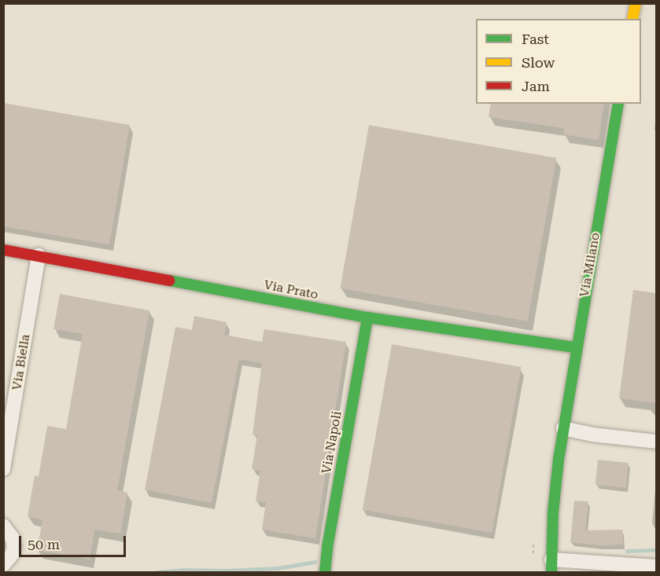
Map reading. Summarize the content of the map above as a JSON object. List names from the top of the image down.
{
  "streets": {
    "street": [
      "Via Milano",
      "Via Prato",
      "Via Biella",
      "Via Napoli"
    ]
  },
  "crossings": [
    ["Via Milano", "Via Prato"],
    ["Via Prato", "Via Biella"],
    ["Via Prato", "Via Napoli"]
  ],
  "legend": ["Fast", "Slow", "Jam"],
  "scale_bar": "50 m"
}
